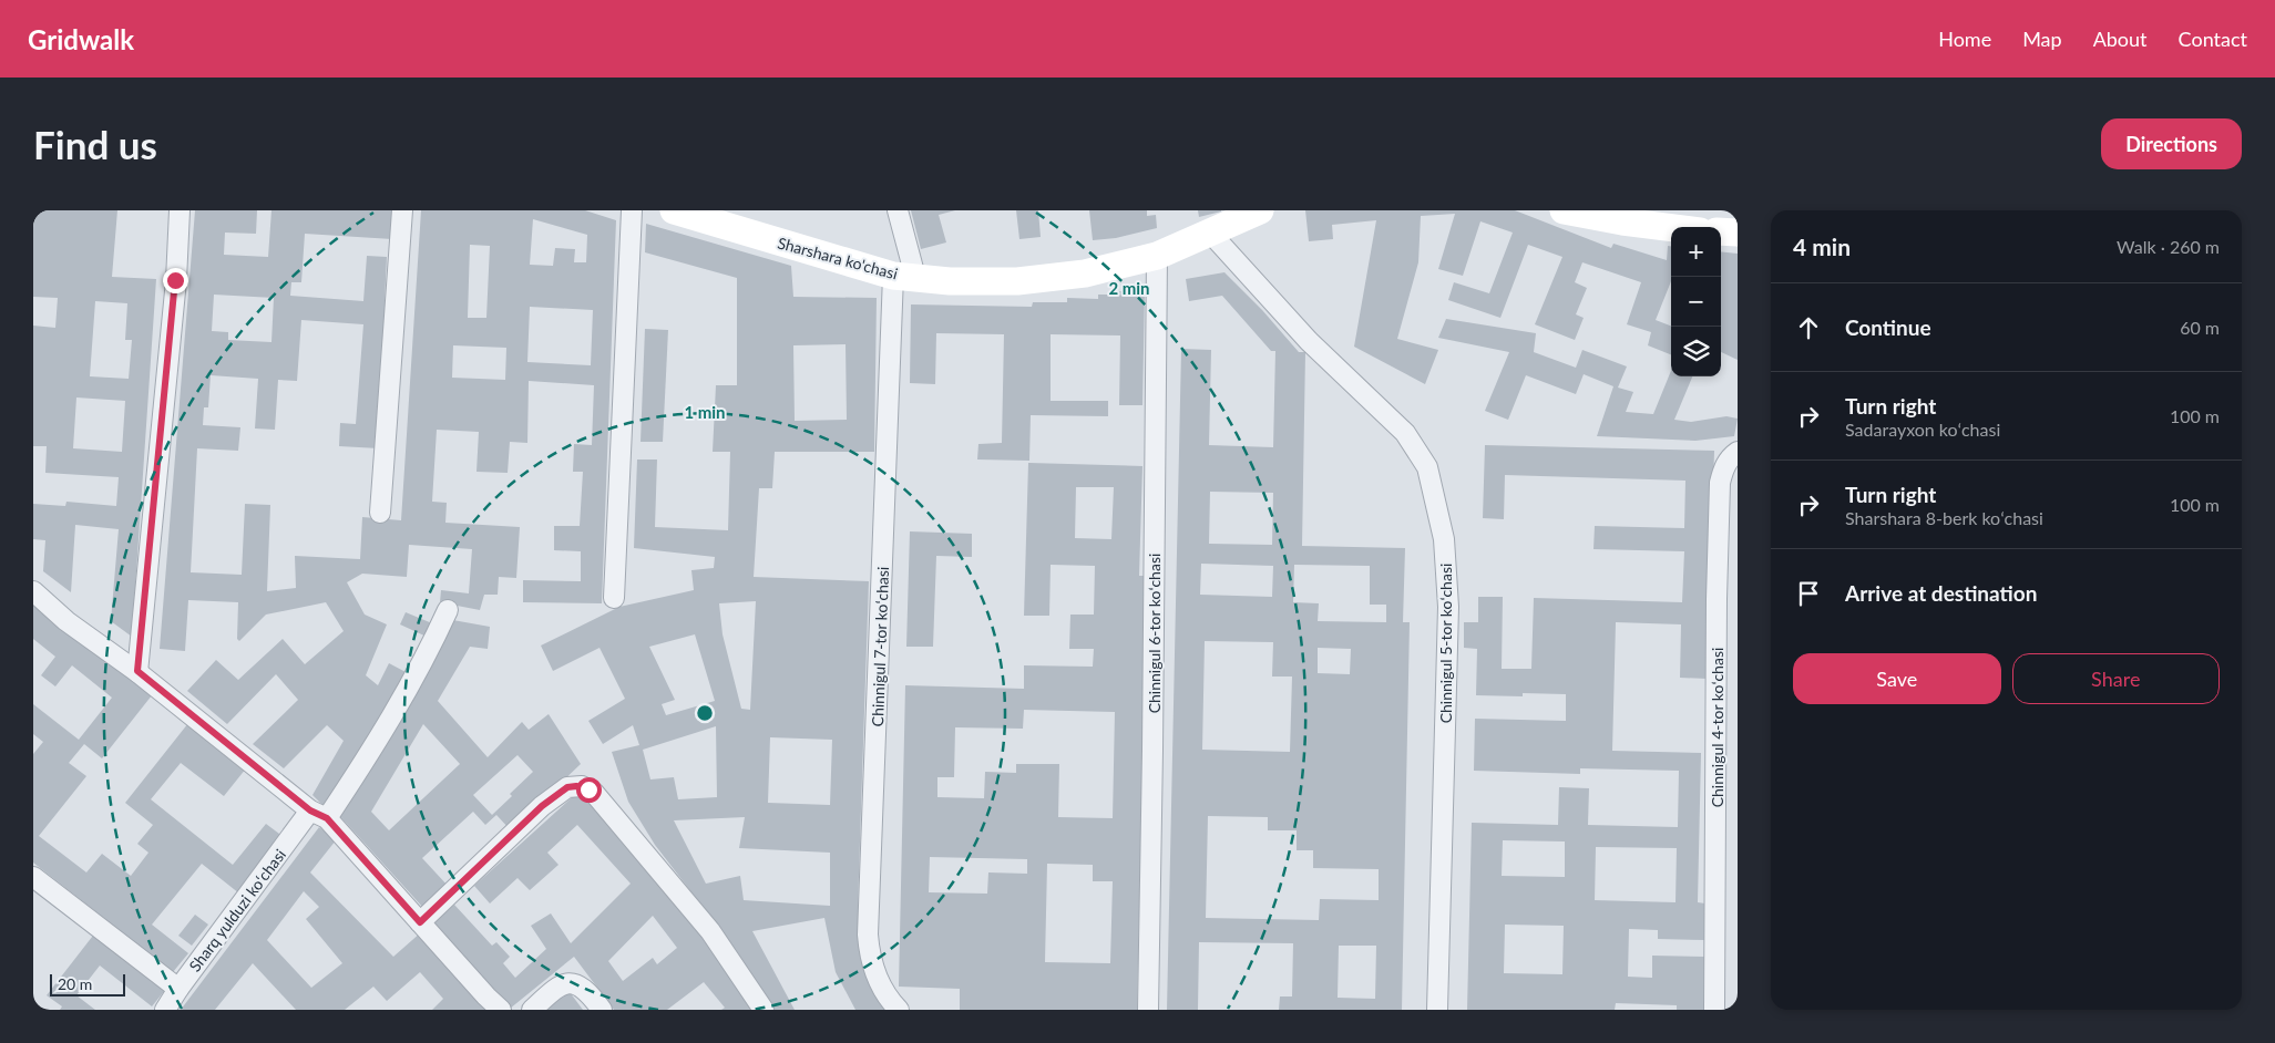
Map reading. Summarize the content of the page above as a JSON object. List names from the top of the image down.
{
  "streets": {
    "street": [
      "Sharshara ko'chasi",
      "Chinnigul 6-tor koʻchasi",
      "Chinnigul 5-tor koʻchasi",
      "Chinnigul 7-tor koʻchasi",
      "Chinnigul 4-tor koʻchasi",
      "Sharq yulduzi koʻchasi"
    ]
  },
  "crossings": [
    ["Sharshara ko'chasi", "Chinnigul 6-tor koʻchasi"],
    ["Sharshara ko'chasi", "Chinnigul 5-tor koʻchasi"],
    ["Sharshara ko'chasi", "Chinnigul 7-tor koʻchasi"]
  ],
  "scale_bar": "20 m",
  "page": {
    "header": "Gridwalk",
    "nav": [
      "Home",
      "Map",
      "About",
      "Contact"
    ],
    "buttons": [
      "Directions",
      ["Save", "Share"]
    ],
    "title": "Find us",
    "heading": ["4 min", "Walk · 260 m"],
    "map_buttons": ["+", "−"],
    "list": [
      ["Continue", "60 m"],
      ["Turn right", "Sadarayxon koʻchasi", "100 m"],
      ["Turn right", "Sharshara 8-berk koʻchasi", "100 m"],
      "Arrive at destination"
    ],
    "scale": "20 m"
  },
  "rings": ["2 min", "1 min"]
}
